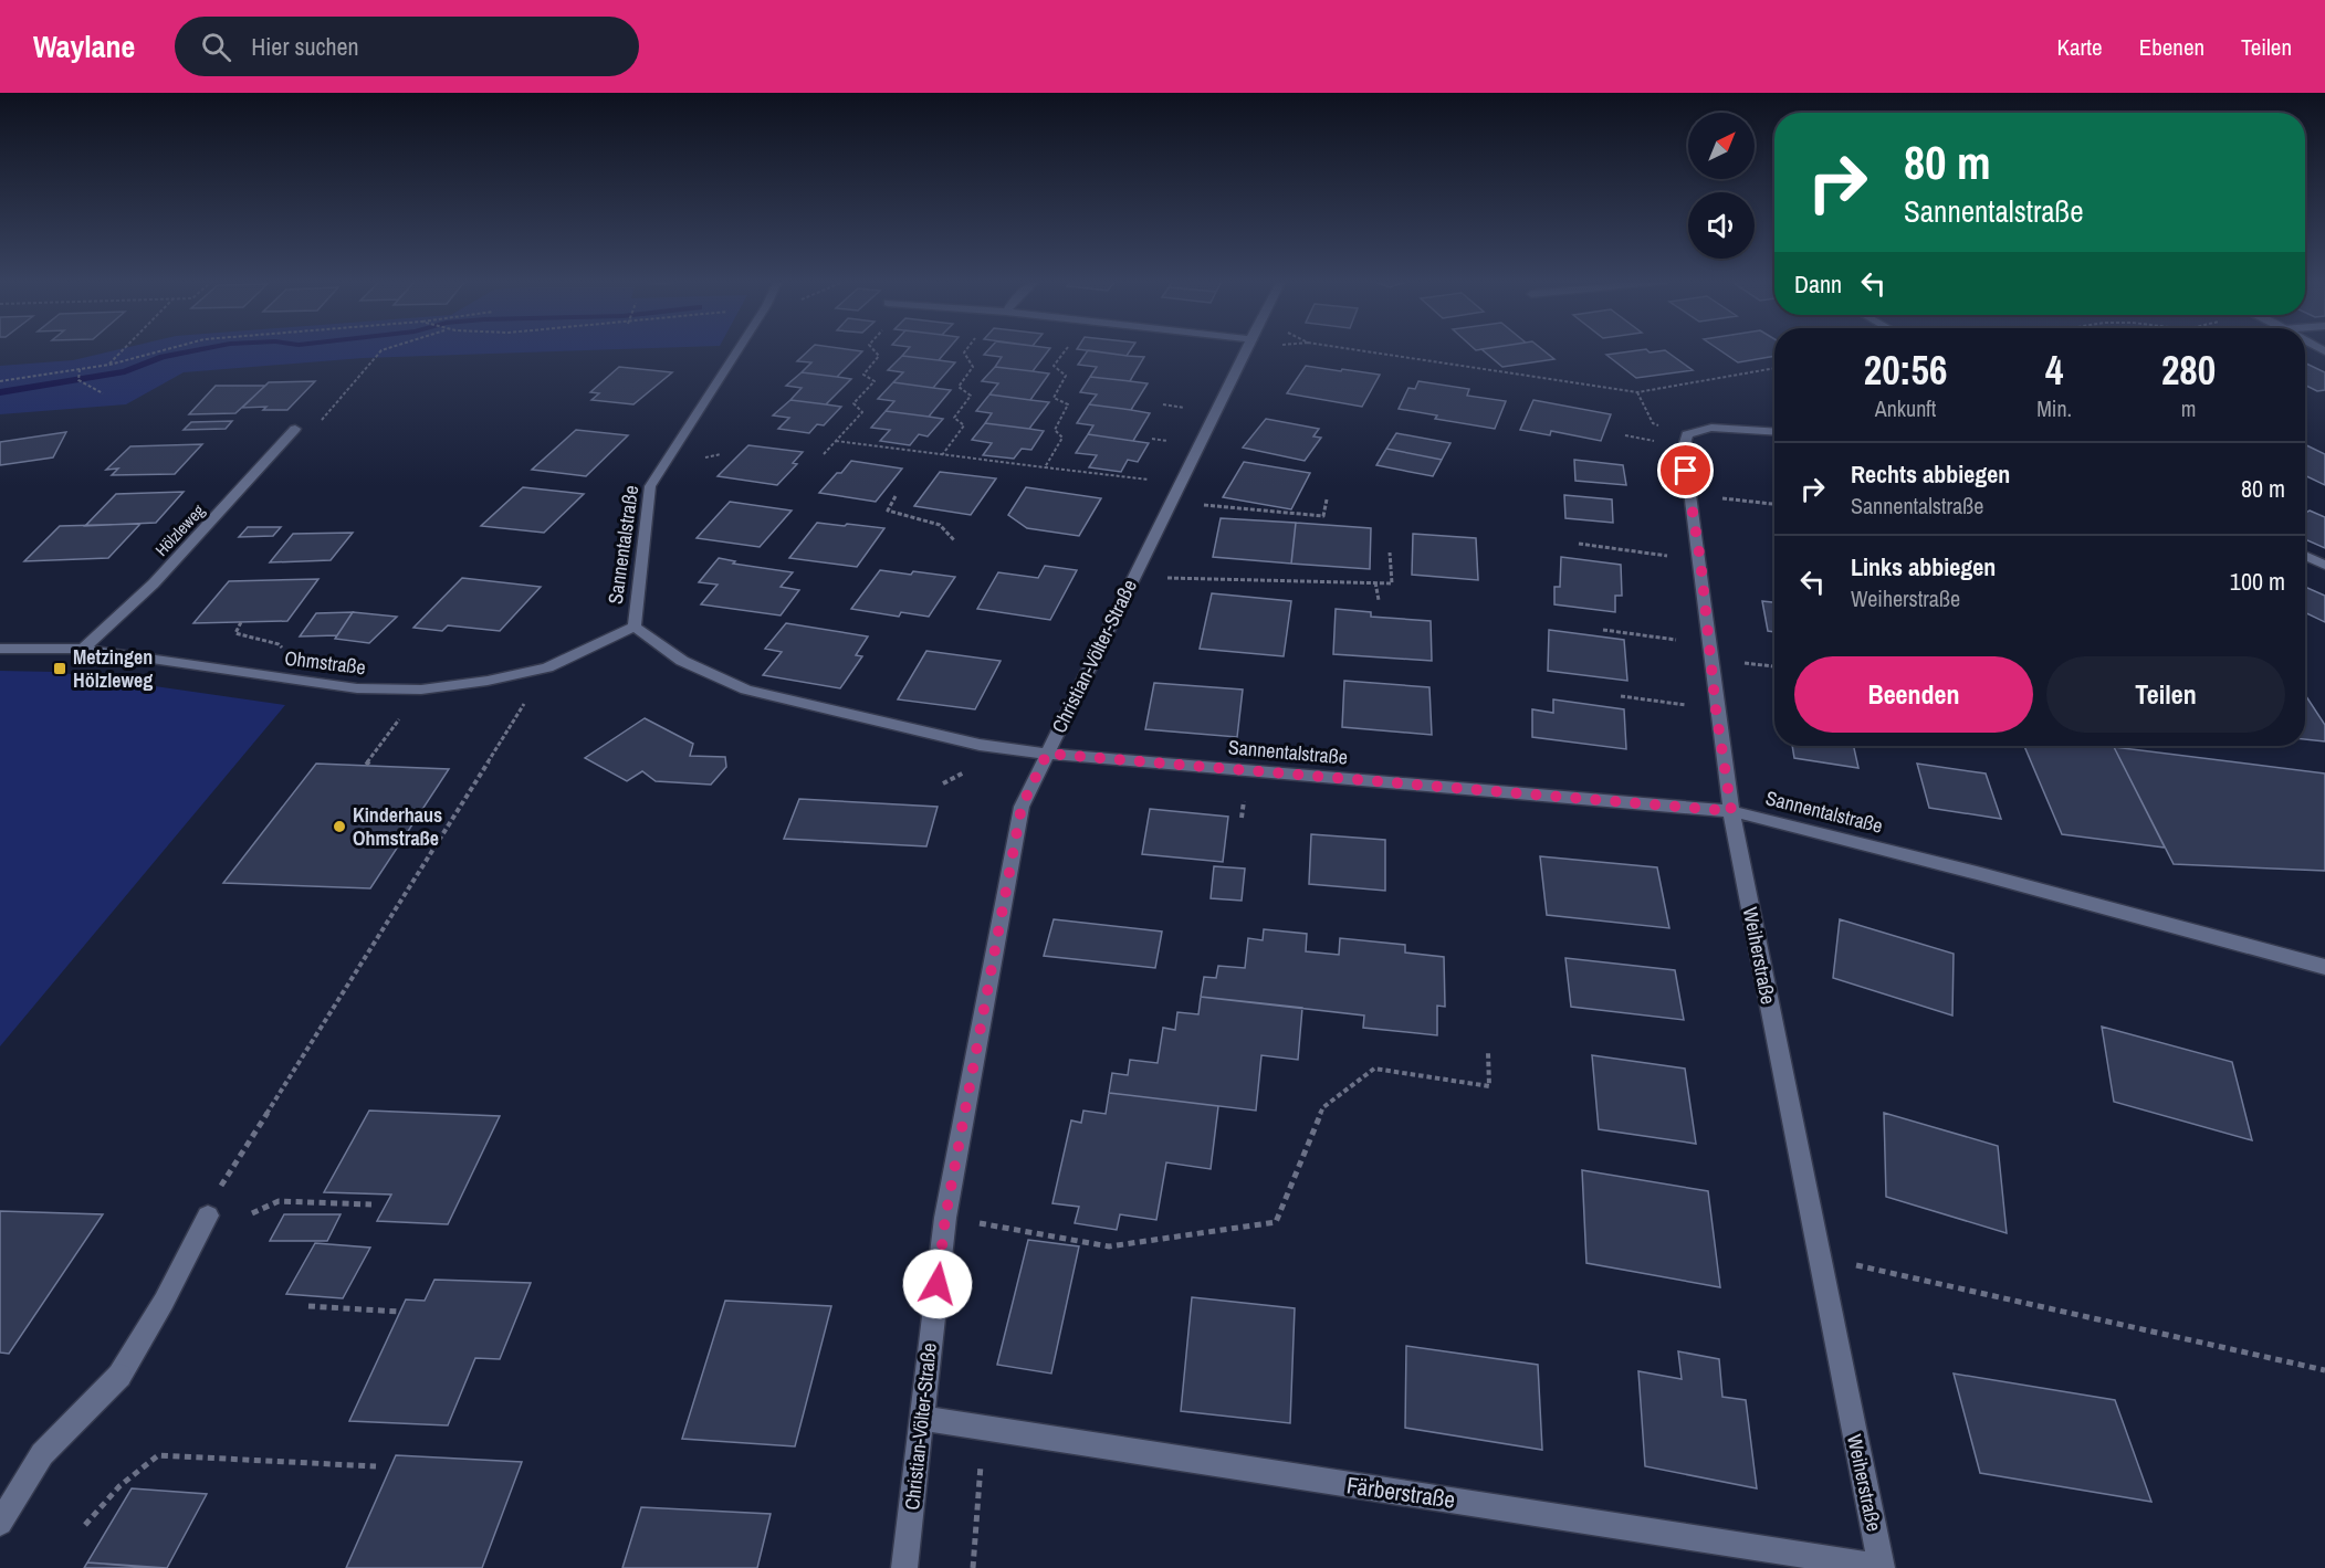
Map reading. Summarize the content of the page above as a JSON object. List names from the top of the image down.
{
  "streets": {
    "street": [
      "Hölzleweg",
      "Sannentalstraße",
      "Christian-Völter-Straße",
      "Ohmstraße",
      "Weiherstraße",
      "Färberstraße"
    ]
  },
  "crossings": [
    ["Hölzleweg", "Ohmstraße"],
    ["Sannentalstraße", "Christian-Völter-Straße"],
    ["Sannentalstraße", "Ohmstraße"],
    ["Sannentalstraße", "Weiherstraße"],
    ["Christian-Völter-Straße", "Färberstraße"],
    ["Weiherstraße", "Färberstraße"]
  ],
  "places": {
    "transit": ["Metzingen Hölzleweg"],
    "other": ["Kinderhaus Ohmstraße"]
  },
  "north": "top right",
  "page": {
    "header": "Waylane",
    "search": "Hier suchen",
    "nav": ["Karte", "Ebenen", "Teilen"],
    "turn": ["80 m", "Sannentalstraße"],
    "then": "Dann",
    "eta": [
      "20:56",
      "Ankunft",
      "4",
      "Min.",
      "280",
      "m"
    ],
    "list": [
      {
        "name": "Rechts abbiegen",
        "note": "Sannentalstraße",
        "value": "80 m"
      },
      {
        "name": "Links abbiegen",
        "note": "Weiherstraße",
        "value": "100 m"
      }
    ],
    "buttons": ["Beenden", "Teilen"]
  }
}
